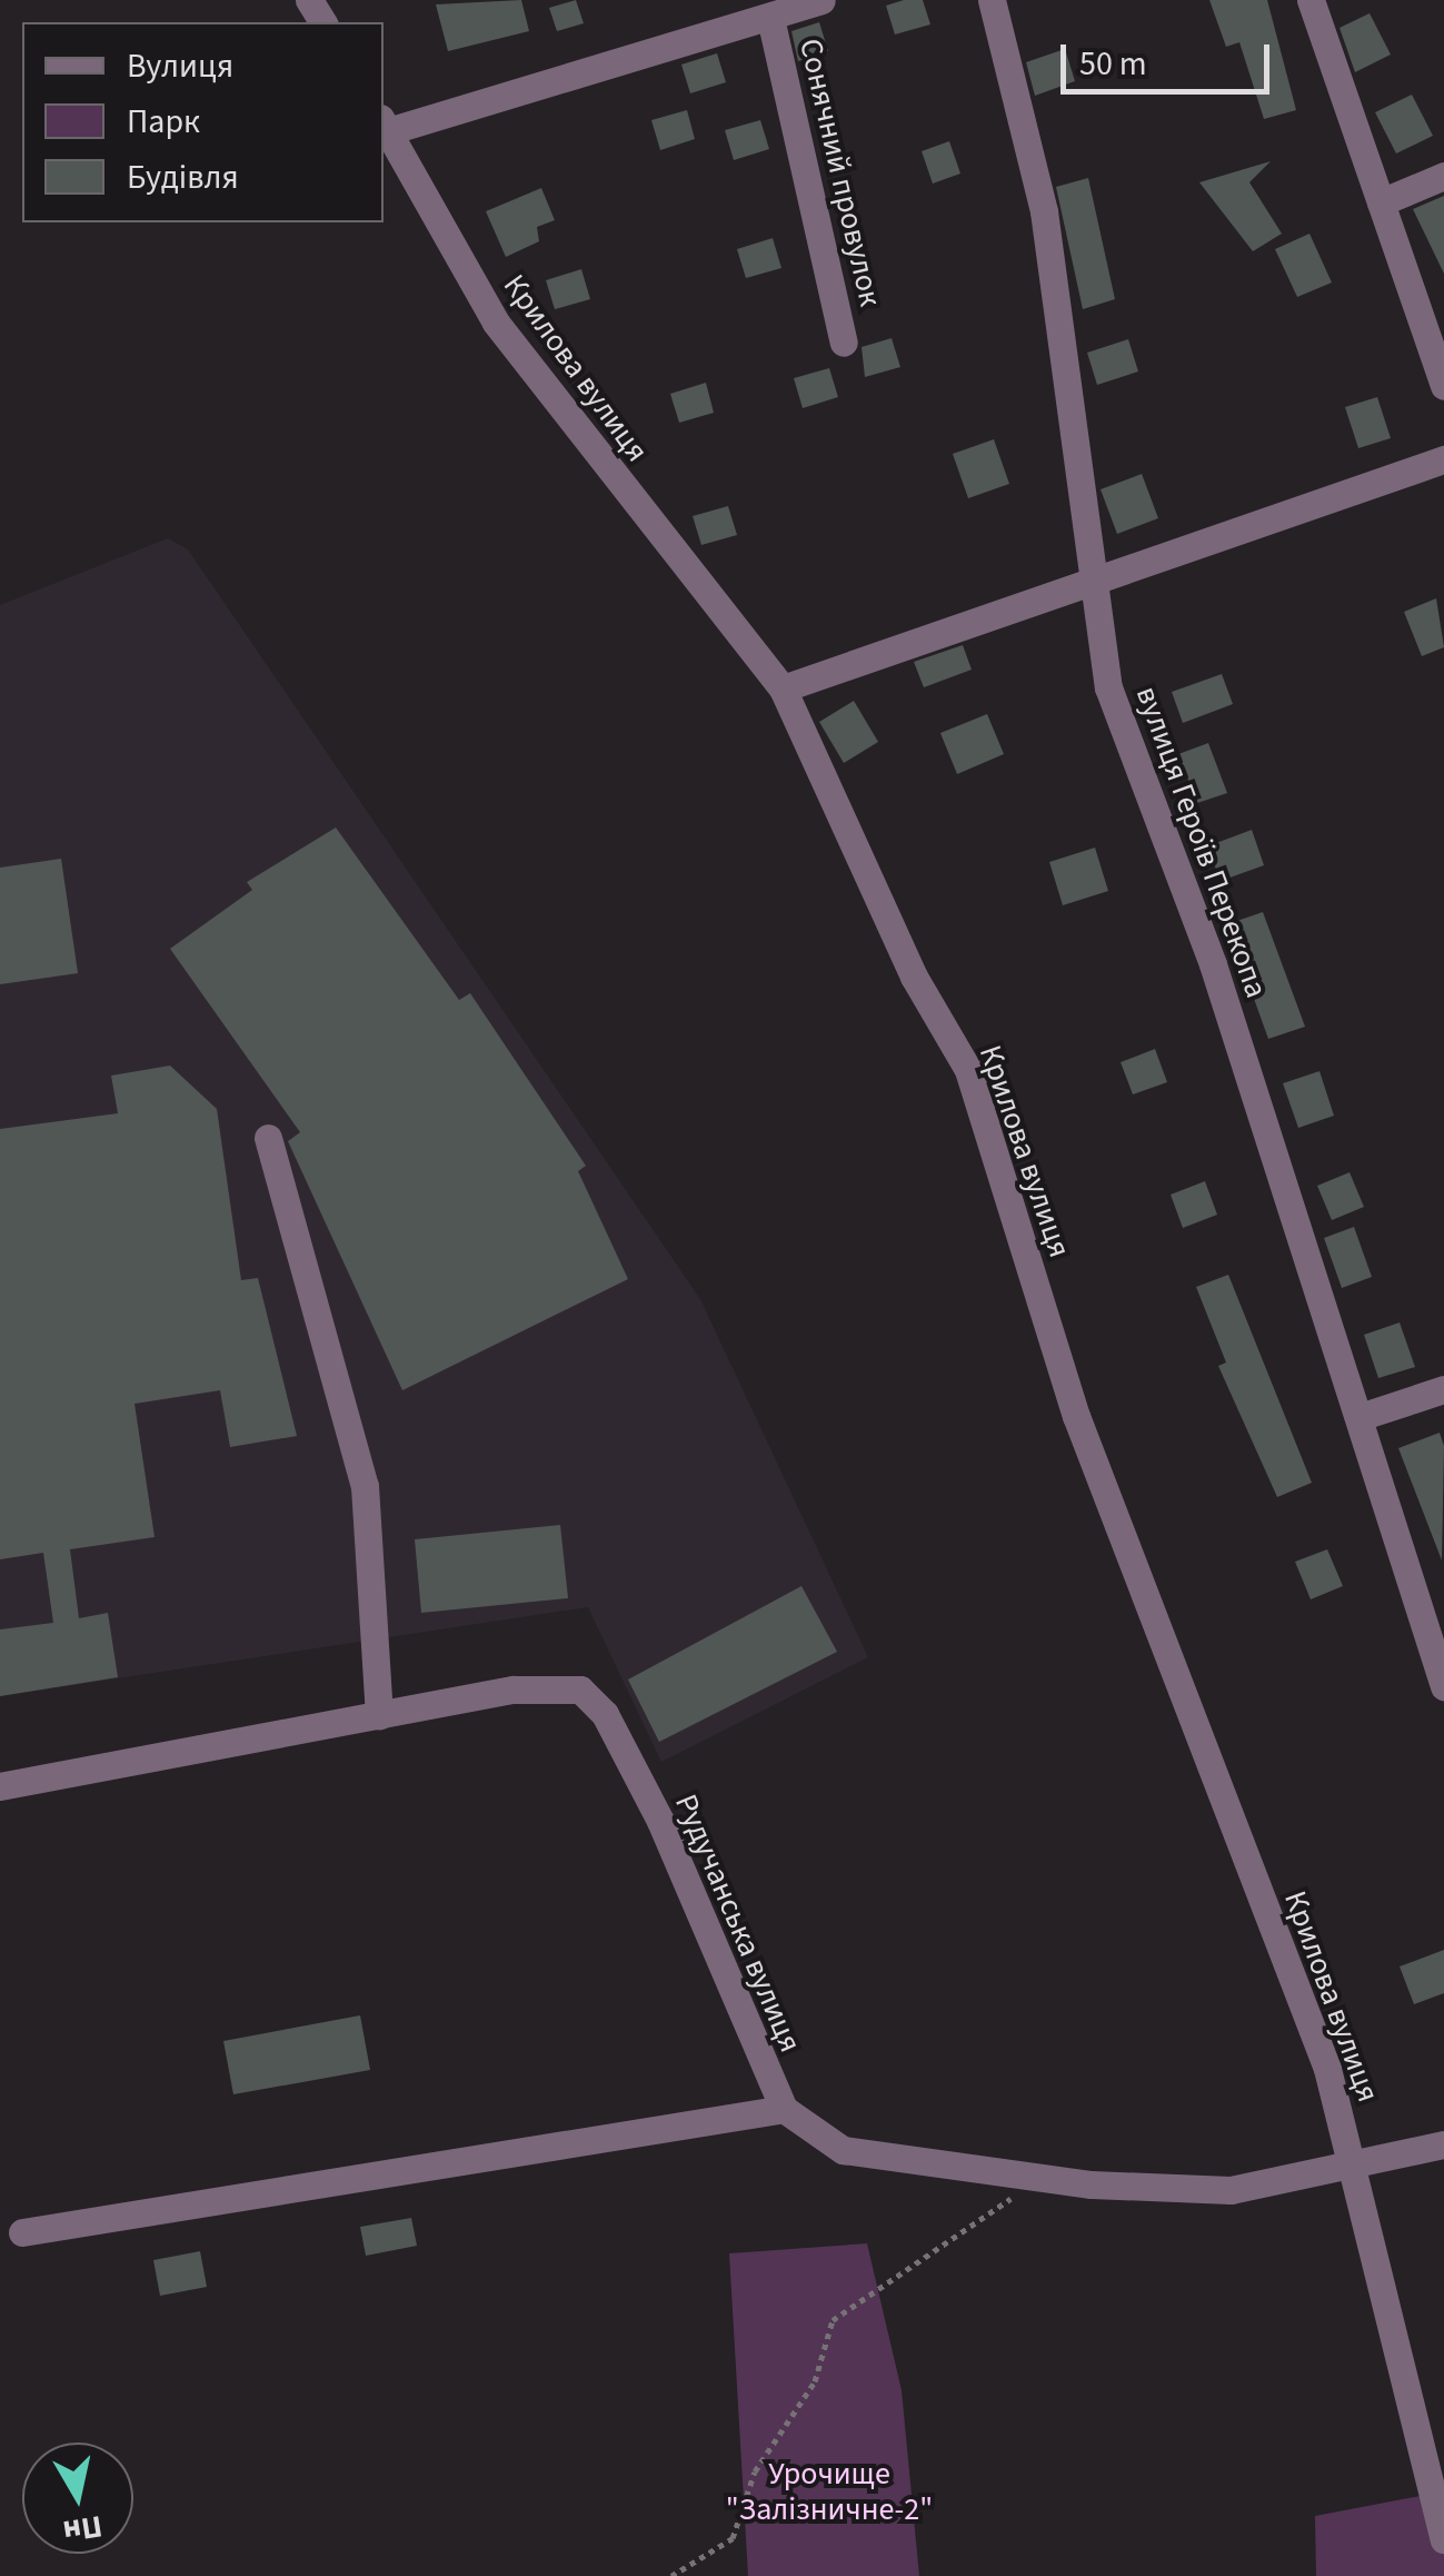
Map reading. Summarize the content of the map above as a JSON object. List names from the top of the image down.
{
  "streets": {
    "street": [
      "Сонячний провулок",
      "Крилова вулиця",
      "вулиця Героїв Перекопа",
      "Рудучанська вулиця"
    ]
  },
  "parks": ["Урочище \"Залізничне-2\""],
  "legend": ["Вулиця", "Парк", "Будівля"],
  "scale_bar": "50 m",
  "north": "bottom"
}
